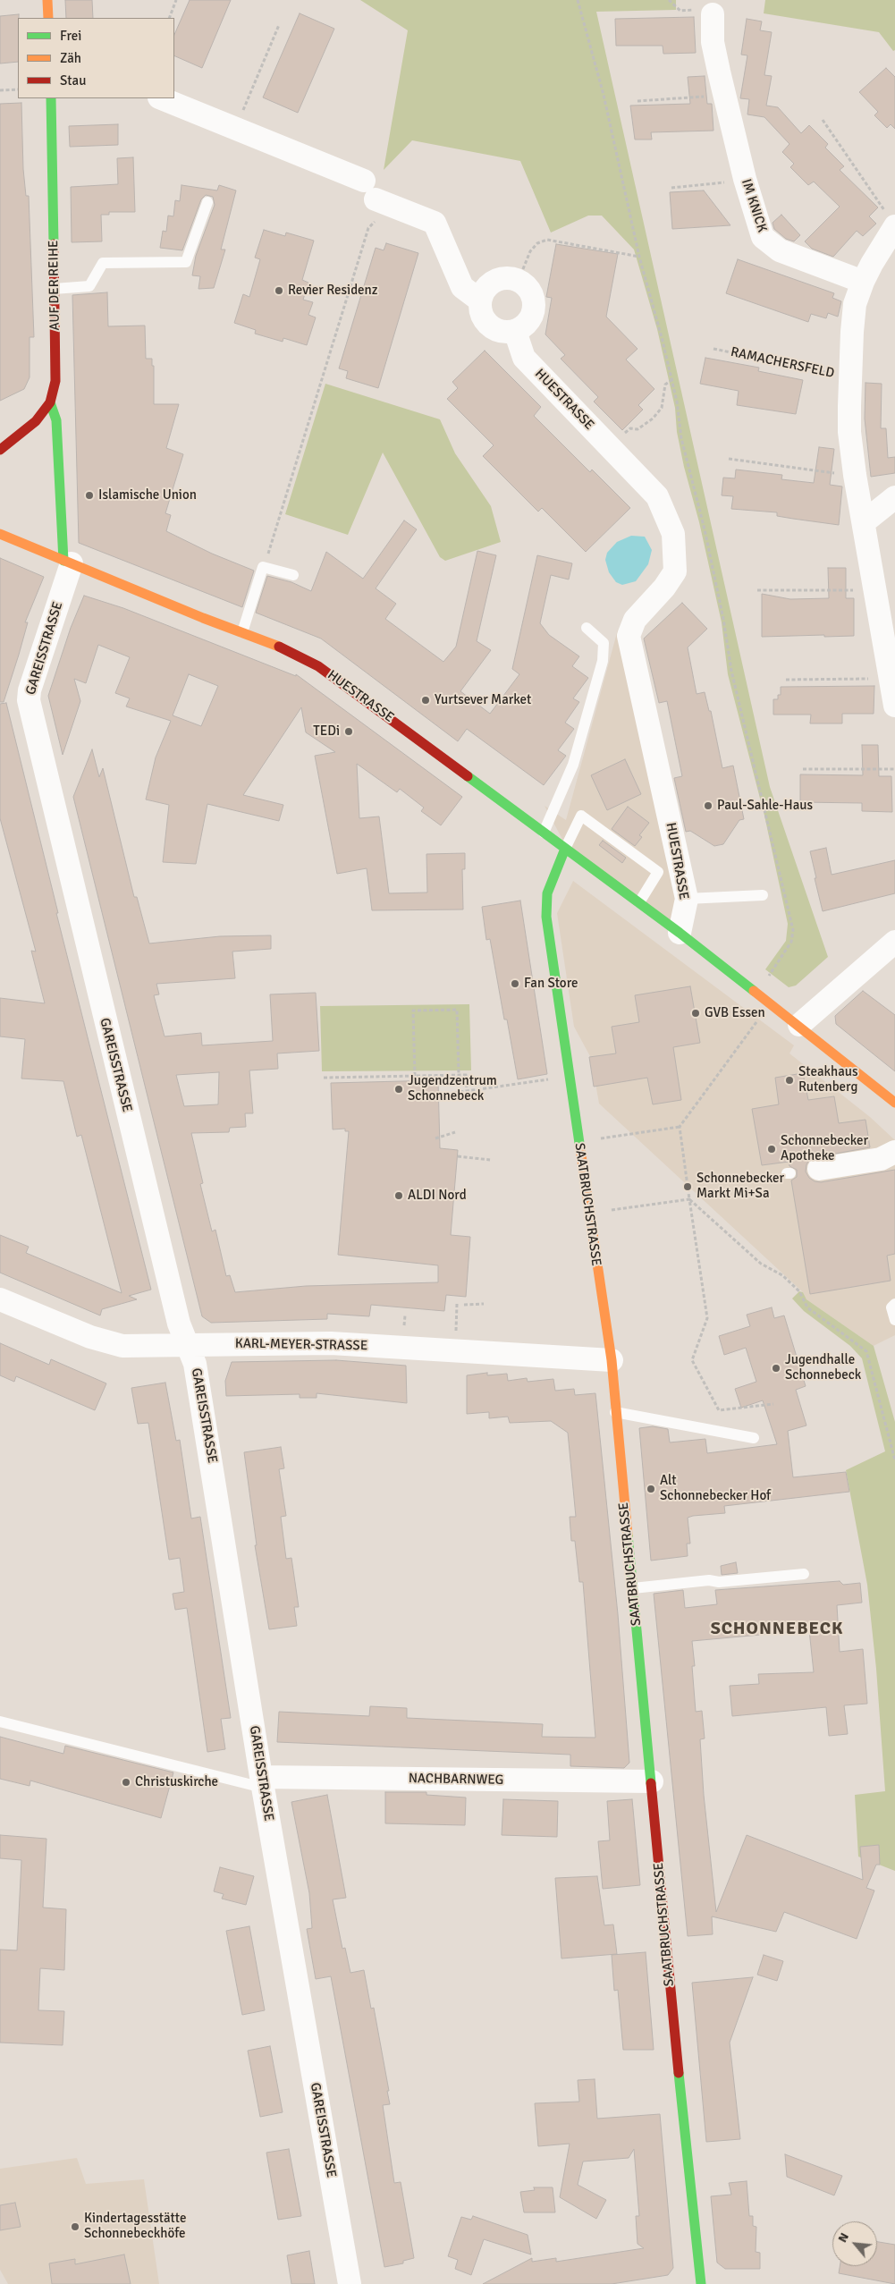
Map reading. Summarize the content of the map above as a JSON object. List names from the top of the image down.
{
  "streets": {
    "main road": ["AUF DER REIHE", "HUESTRASSE", "SAATBRUCHSTRASSE"],
    "street": [
      "IM KNICK",
      "RAMACHERSFELD",
      "GAREISSTRASSE",
      "KARL-MEYER-STRASSE",
      "NACHBARNWEG"
    ]
  },
  "crossings": [
    ["IM KNICK", "RAMACHERSFELD"],
    ["HUESTRASSE", "GAREISSTRASSE"],
    ["HUESTRASSE", "SAATBRUCHSTRASSE"],
    ["GAREISSTRASSE", "KARL-MEYER-STRASSE"],
    ["GAREISSTRASSE", "NACHBARNWEG"],
    ["SAATBRUCHSTRASSE", "KARL-MEYER-STRASSE"],
    ["SAATBRUCHSTRASSE", "NACHBARNWEG"]
  ],
  "districts": ["SCHONNEBECK"],
  "places": [
    "Revier Residenz",
    "Islamische Union",
    "Yurtsever Market",
    "TEDi",
    "Paul-Sahle-Haus",
    "Fan Store",
    "GVB Essen",
    "Steakhaus Rutenberg",
    "Jugendzentrum Schonnebeck",
    "Schonnebecker Apotheke",
    "Schonnebecker Markt Mi+Sa",
    "ALDI Nord",
    "Jugendhalle Schonnebeck",
    "Alt Schonnebecker Hof",
    "Christuskirche",
    "Kindertagesstätte Schonnebeckhöfe"
  ],
  "legend": ["Frei", "Zäh", "Stau"],
  "north": "top left"
}
